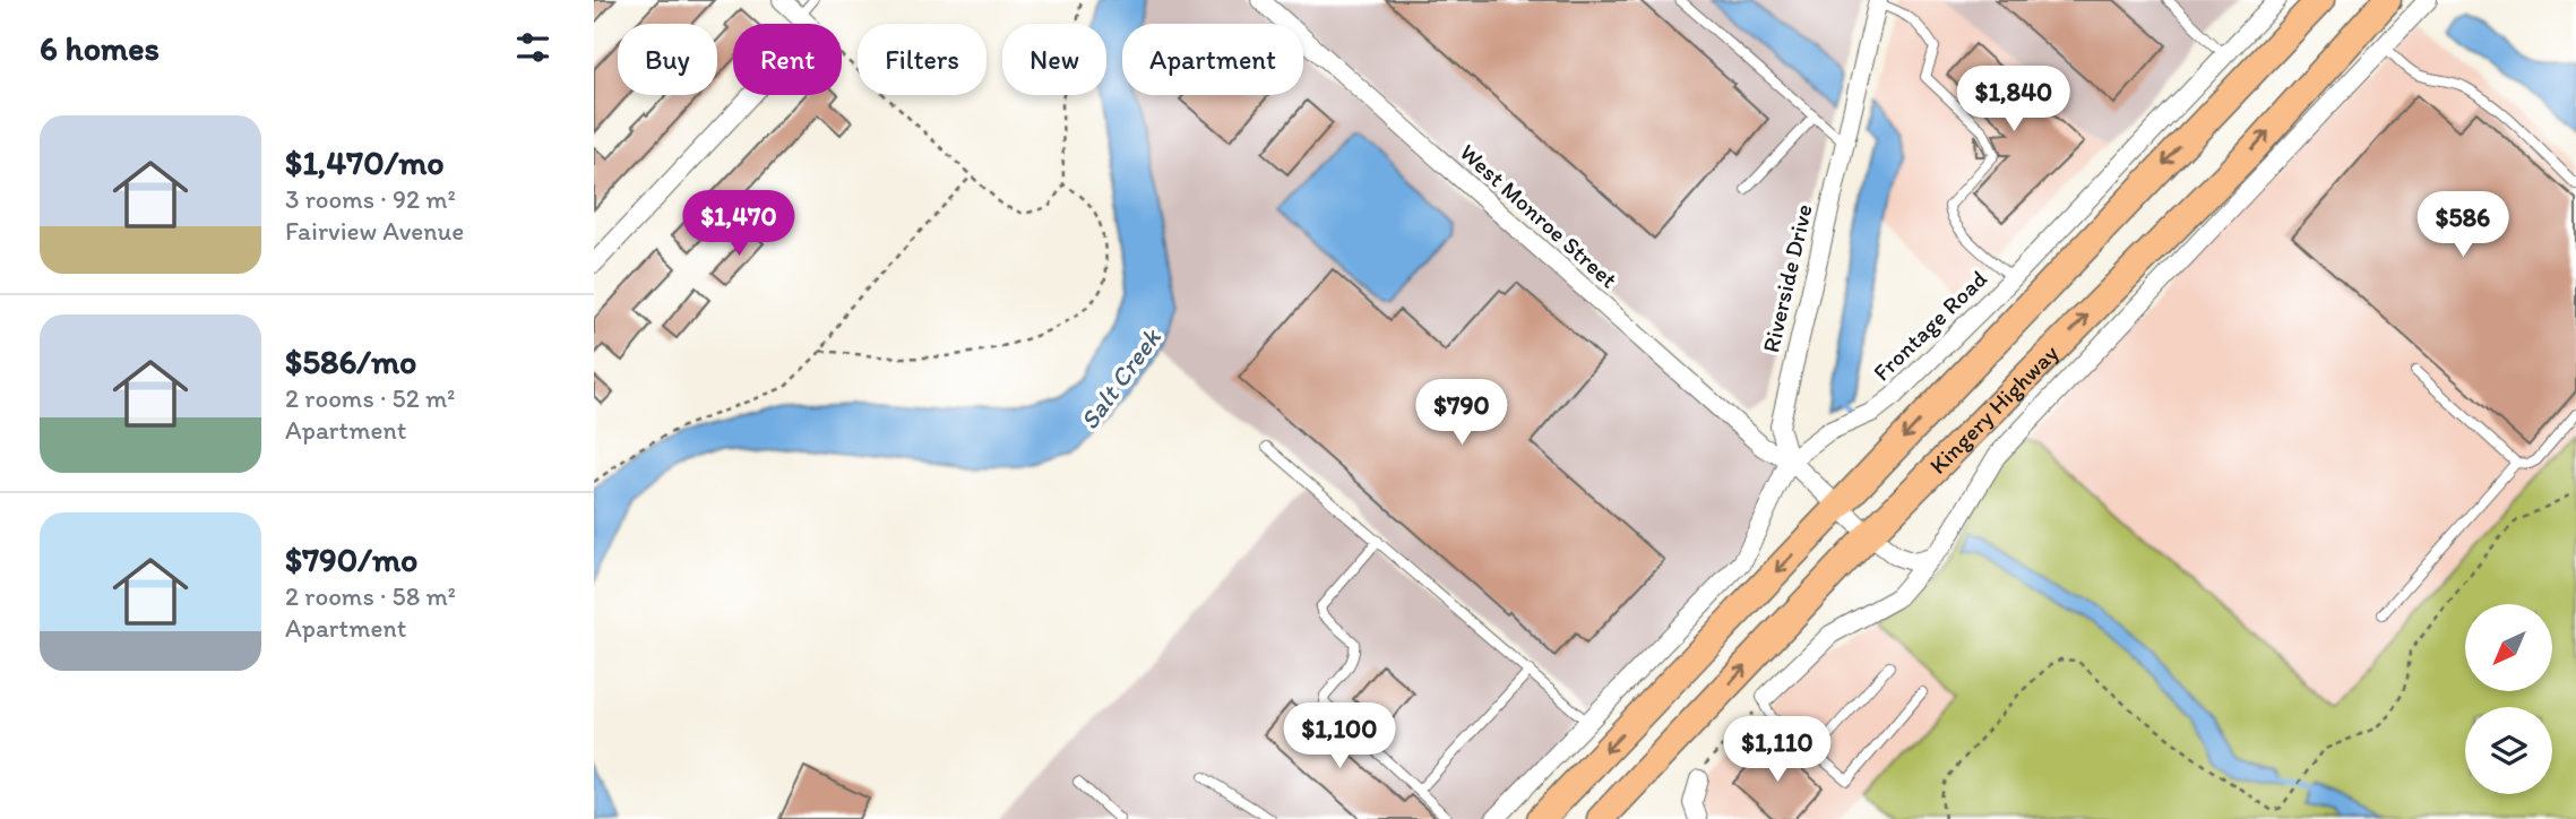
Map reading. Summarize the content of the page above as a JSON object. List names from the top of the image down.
{
  "streets": {
    "highway": ["Kingery Highway"],
    "street": ["West Monroe Street", "Riverside Drive", "Frontage Road"]
  },
  "crossings": [
    ["West Monroe Street", "Riverside Drive"],
    ["West Monroe Street", "Frontage Road"],
    ["Riverside Drive", "Frontage Road"]
  ],
  "water": ["Salt Creek"],
  "north": "bottom left",
  "page": {
    "heading": "6 homes",
    "chip": [
      "Buy",
      "Rent",
      "Filters",
      "New",
      "Apartment"
    ],
    "price": [
      "$1,840",
      "$1,470",
      "$586",
      "$790",
      "$1,100",
      "$1,110"
    ],
    "list": [
      {
        "name": "$1,470/mo",
        "note": "3 rooms · 92 m² · Fairview Avenue"
      },
      {
        "name": "$586/mo",
        "note": "2 rooms · 52 m² · Apartment"
      },
      {
        "name": "$790/mo",
        "note": "2 rooms · 58 m² · Apartment"
      }
    ]
  }
}
